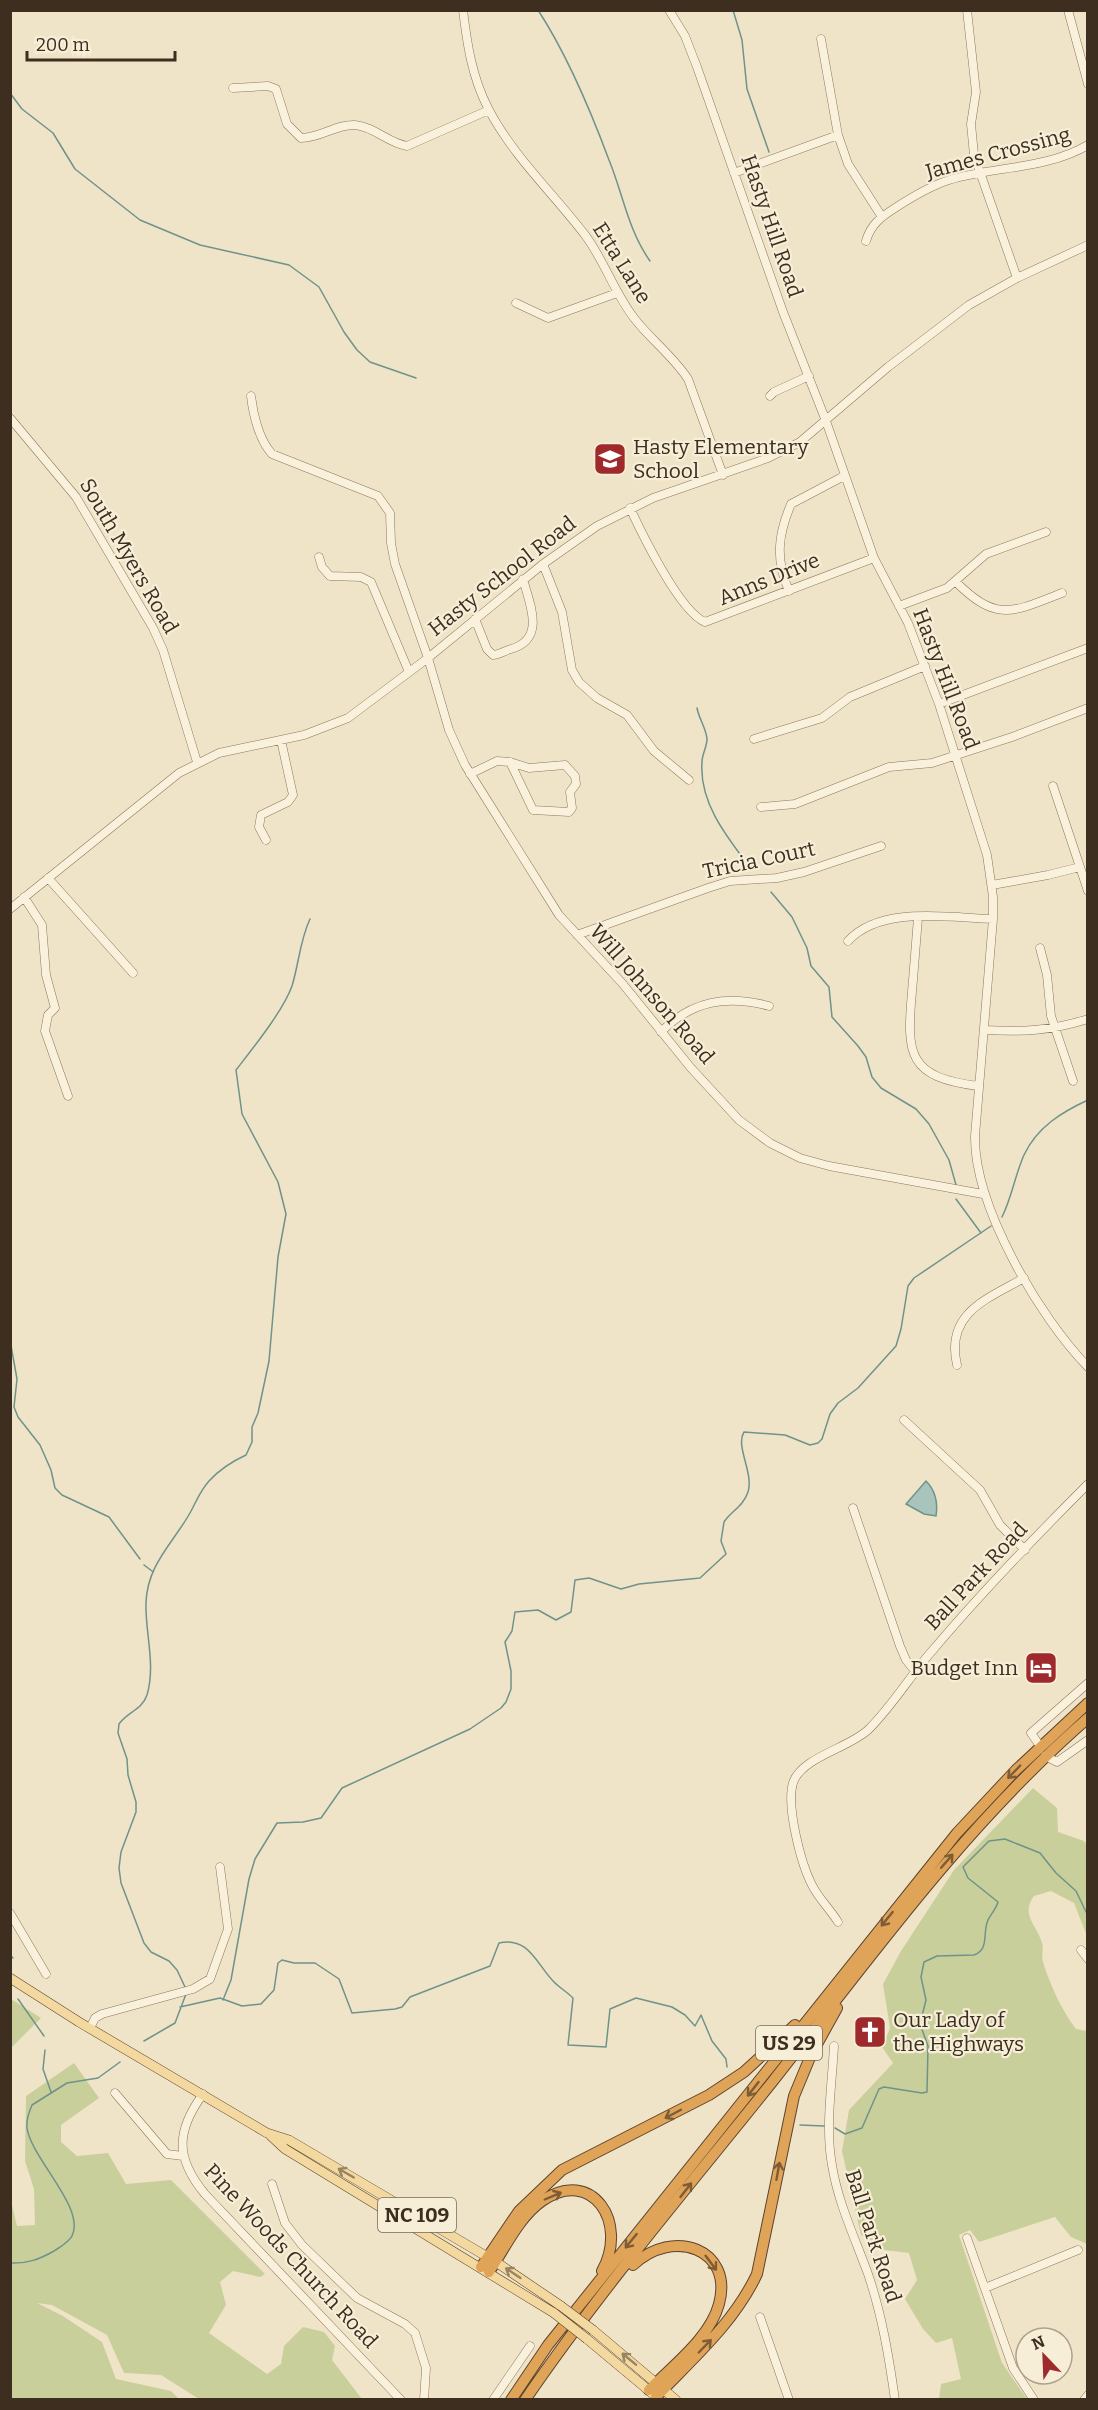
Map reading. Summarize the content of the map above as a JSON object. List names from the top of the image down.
{
  "streets": {
    "highway": ["US 29"],
    "main road": ["NC 109"],
    "street": [
      "James Crossing",
      "Hasty Hill Road",
      "Etta Lane",
      "South Myers Road",
      "Hasty School Road",
      "Anns Drive",
      "Tricia Court",
      "Will Johnson Road",
      "Ball Park Road",
      "Pine Woods Church Road"
    ]
  },
  "crossings": [
    ["Hasty Hill Road", "Hasty School Road"],
    ["Hasty Hill Road", "Anns Drive"],
    ["Hasty Hill Road", "Will Johnson Road"],
    ["Etta Lane", "Hasty School Road"],
    ["South Myers Road", "Hasty School Road"],
    ["Hasty School Road", "Anns Drive"],
    ["Hasty School Road", "Will Johnson Road"],
    ["Tricia Court", "Will Johnson Road"],
    ["NC 109", "Pine Woods Church Road"]
  ],
  "places": {
    "school or university": ["Hasty Elementary School"],
    "hotel": ["Budget Inn"],
    "church": ["Our Lady of the Highways"]
  },
  "scale_bar": "200 m",
  "north": "top left"
}
